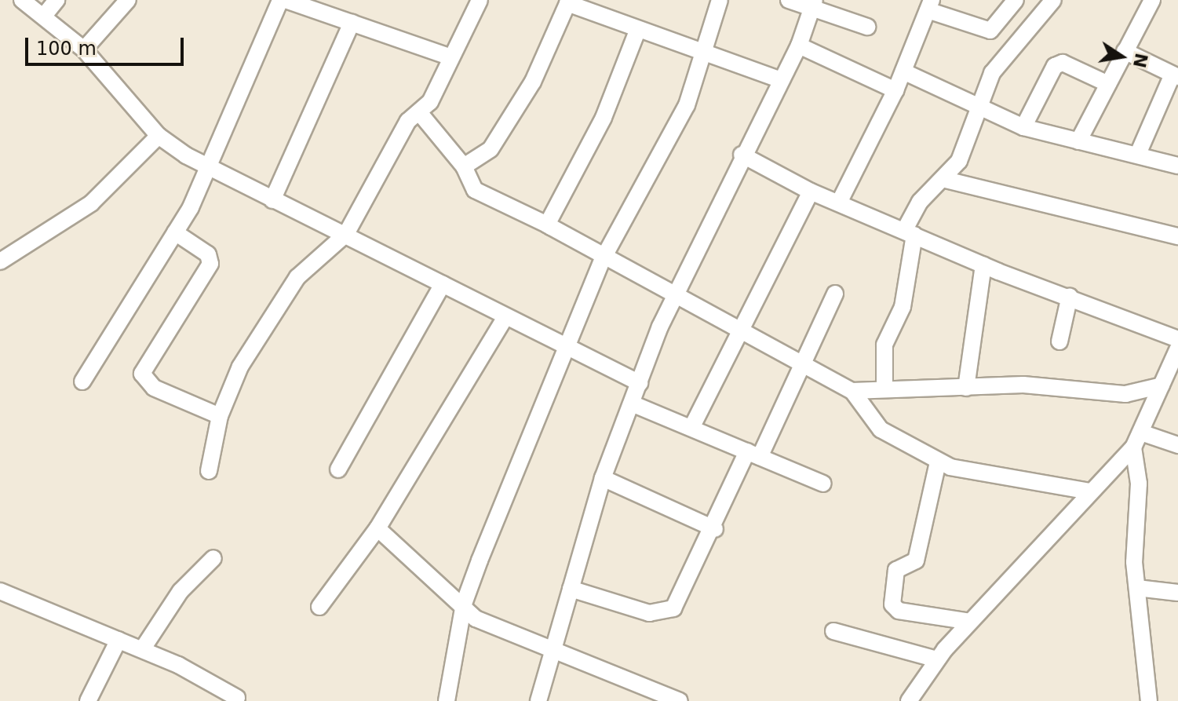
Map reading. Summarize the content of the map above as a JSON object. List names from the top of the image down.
{
  "scale_bar": "100 m",
  "north": "right"
}
